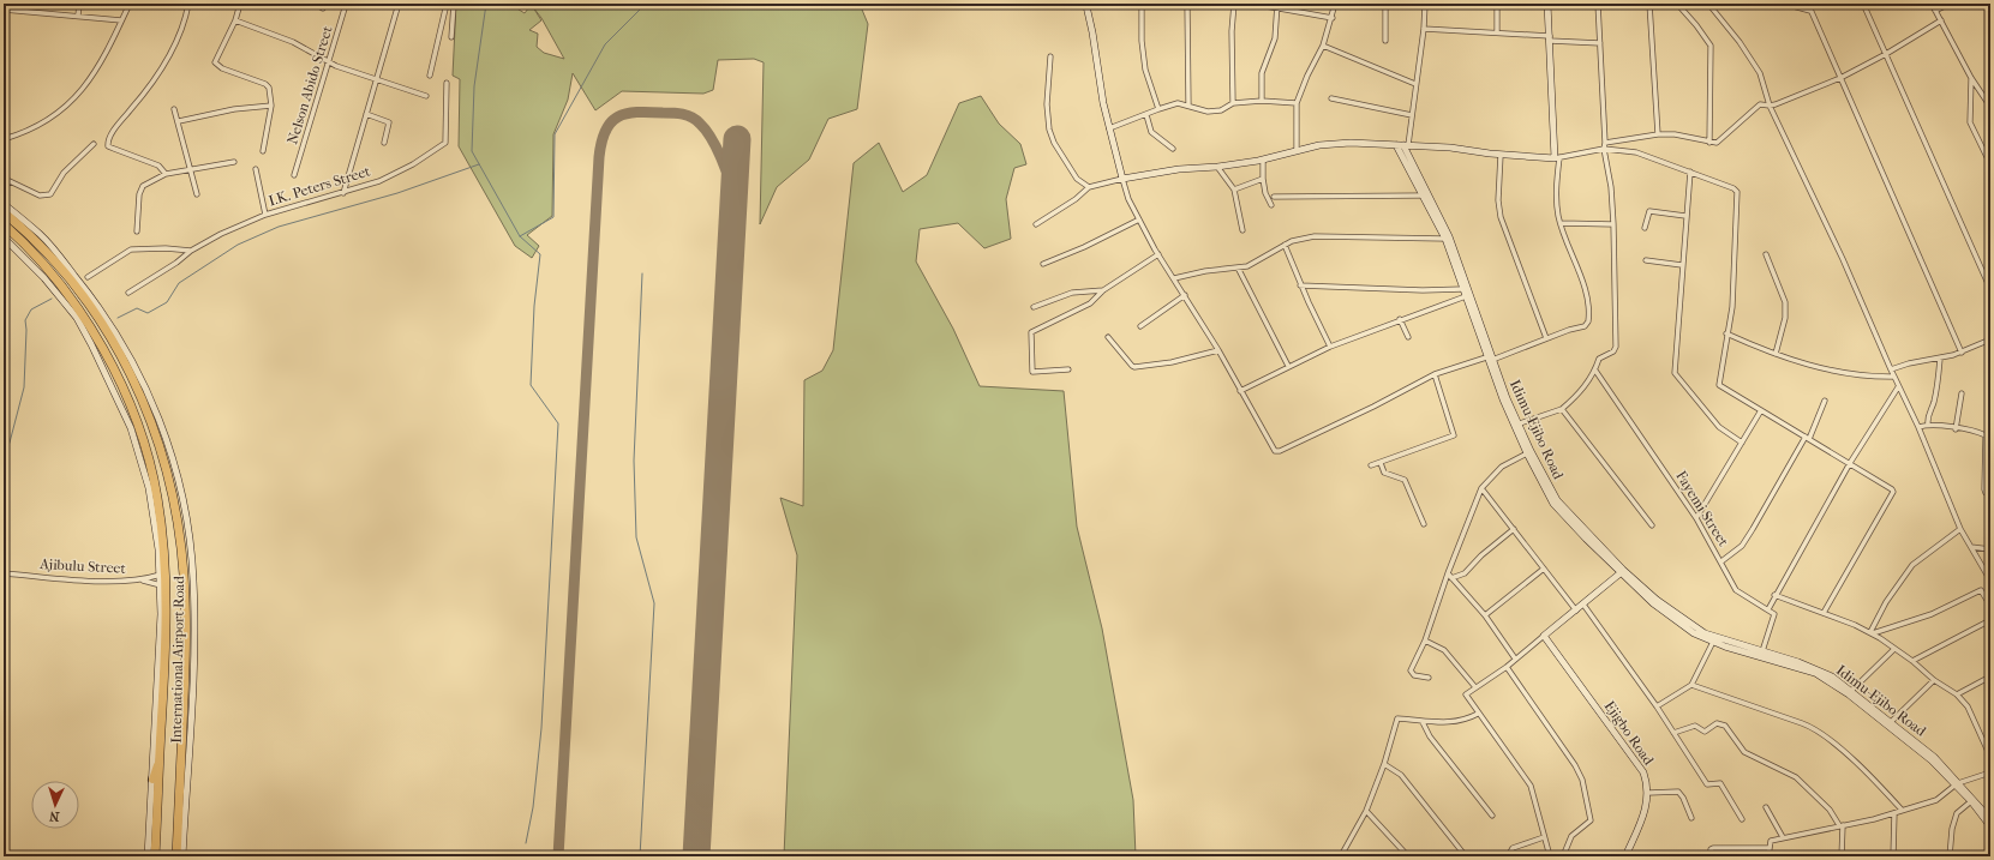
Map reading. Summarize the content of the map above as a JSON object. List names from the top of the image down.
{
  "streets": {
    "highway": ["International Airport Road"],
    "main road": ["Idimu-Ejibo Road", "Ejigbo Road"],
    "street": [
      "Nelson Abido Street",
      "I.K. Peters Street",
      "Fayemi Street",
      "Ajibulu Street"
    ]
  },
  "crossings": [
    ["Ajibulu Street", "International Airport Road"]
  ],
  "north": "bottom"
}
